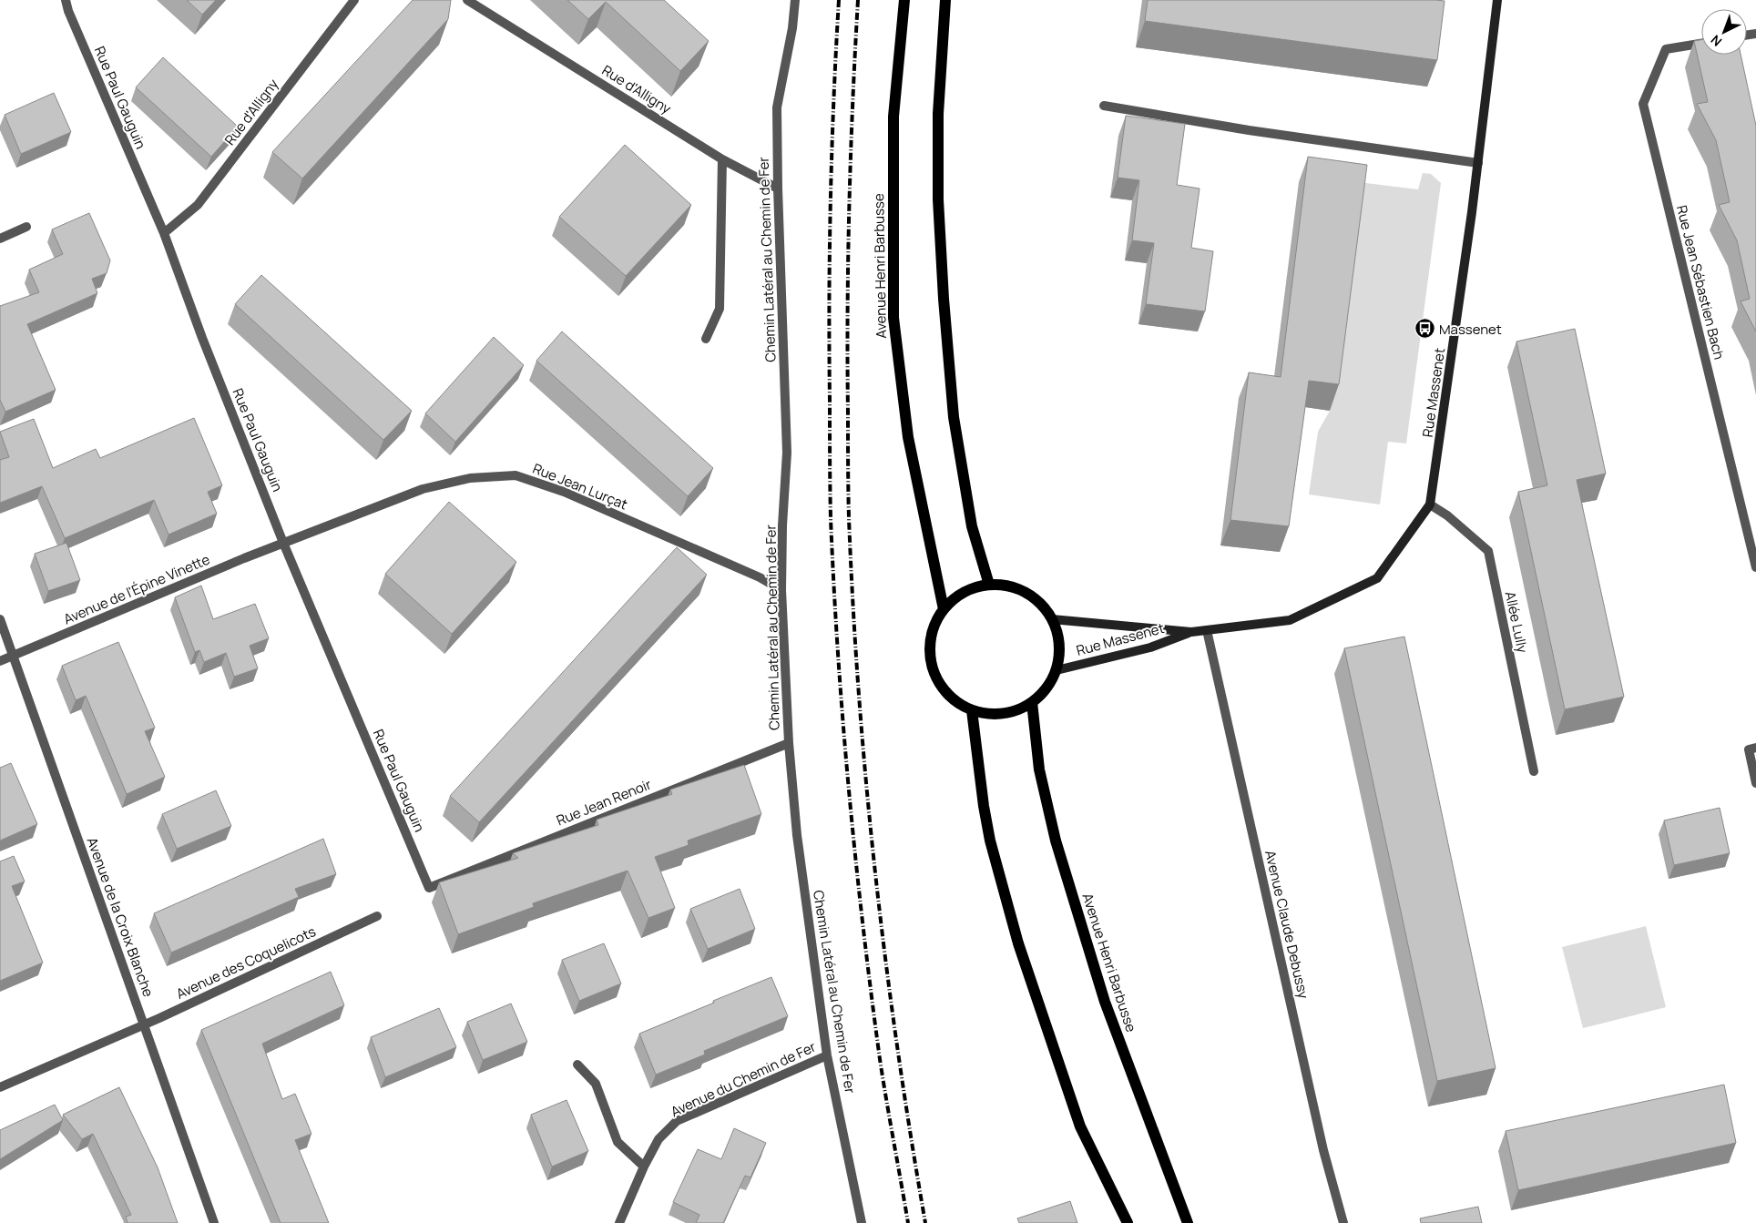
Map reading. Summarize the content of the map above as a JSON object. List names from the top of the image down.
{
  "streets": {
    "main road": ["Avenue Henri Barbusse", "Rue Massenet"],
    "street": [
      "Rue d'Alligny",
      "Rue Paul Gauguin",
      "Chemin Latéral au Chemin de Fer",
      "Rue Jean Sébastien Bach",
      "Rue Jean Lurçat",
      "Avenue de l'Épine Vinette",
      "Allée Lully",
      "Rue Jean Renoir",
      "Avenue de la Croix Blanche",
      "Avenue Claude Debussy",
      "Avenue des Coquelicots",
      "Avenue du Chemin de Fer"
    ]
  },
  "crossings": [
    ["Rue d'Alligny", "Rue Paul Gauguin"],
    ["Rue d'Alligny", "Chemin Latéral au Chemin de Fer"],
    ["Rue Paul Gauguin", "Rue Jean Lurçat"],
    ["Rue Paul Gauguin", "Avenue de l'Épine Vinette"],
    ["Rue Paul Gauguin", "Rue Jean Renoir"],
    ["Chemin Latéral au Chemin de Fer", "Rue Jean Lurçat"],
    ["Chemin Latéral au Chemin de Fer", "Rue Jean Renoir"],
    ["Chemin Latéral au Chemin de Fer", "Avenue du Chemin de Fer"],
    ["Avenue Henri Barbusse", "Rue Massenet"],
    ["Rue Massenet", "Allée Lully"],
    ["Rue Massenet", "Avenue Claude Debussy"],
    ["Rue Jean Lurçat", "Avenue de l'Épine Vinette"],
    ["Avenue de l'Épine Vinette", "Avenue de la Croix Blanche"],
    ["Avenue de la Croix Blanche", "Avenue des Coquelicots"]
  ],
  "places": {
    "bus stop": ["Massenet"]
  },
  "north": "bottom left"
}
